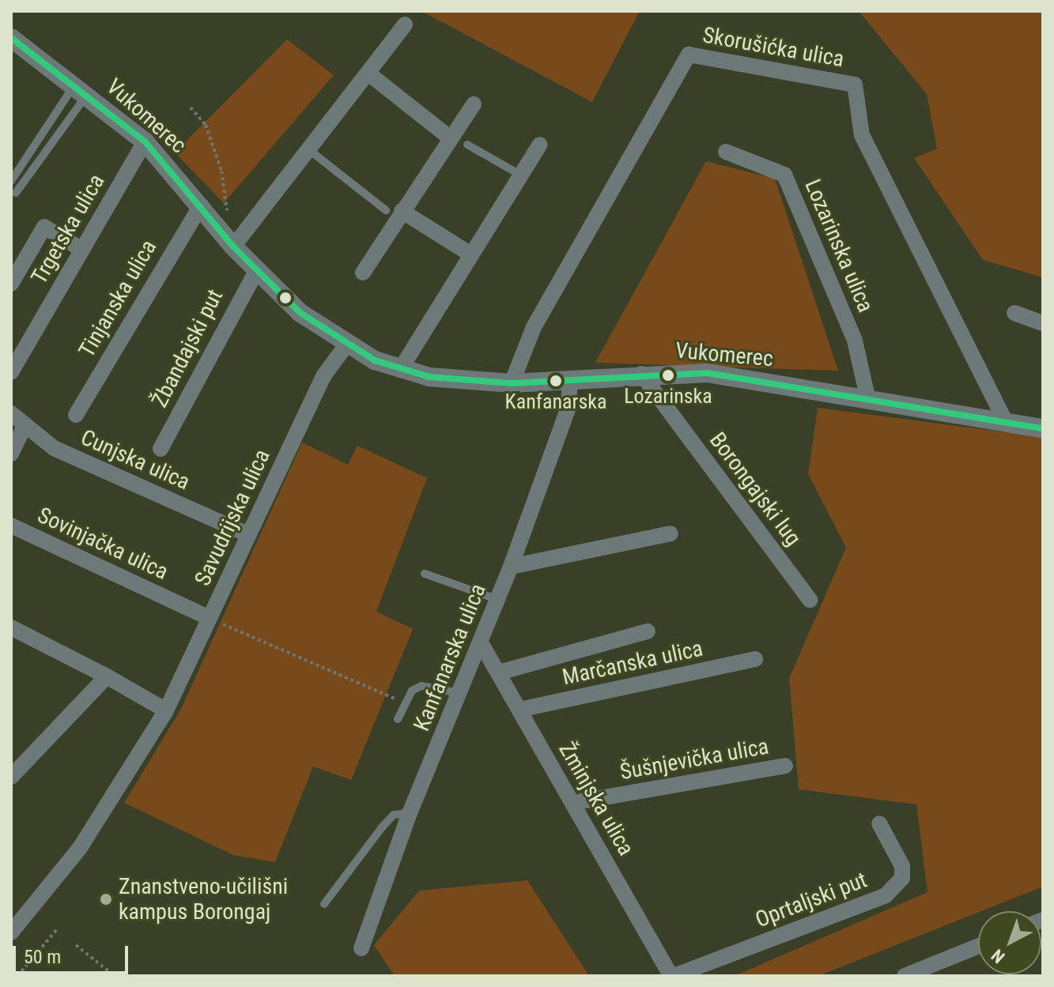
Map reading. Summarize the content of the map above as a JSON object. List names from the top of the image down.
{
  "streets": {
    "street": [
      "Skorušićka ulica",
      "Vukomerec",
      "Trgetska ulica",
      "Lozarinska ulica",
      "Tinjanska ulica",
      "Žbandajski put",
      "Cunjska ulica",
      "Borongajski lug",
      "Savudrijska ulica",
      "Sovinjačka ulica",
      "Kanfanarska ulica",
      "Marčanska ulica",
      "Šušnjevička ulica",
      "Žminjska ulica",
      "Oprtaljski put"
    ]
  },
  "crossings": [
    ["Skorušićka ulica", "Vukomerec"],
    ["Vukomerec", "Trgetska ulica"],
    ["Vukomerec", "Lozarinska ulica"],
    ["Vukomerec", "Tinjanska ulica"],
    ["Vukomerec", "Žbandajski put"],
    ["Vukomerec", "Borongajski lug"],
    ["Vukomerec", "Savudrijska ulica"],
    ["Vukomerec", "Kanfanarska ulica"],
    ["Cunjska ulica", "Savudrijska ulica"],
    ["Savudrijska ulica", "Sovinjačka ulica"],
    ["Kanfanarska ulica", "Žminjska ulica"],
    ["Marčanska ulica", "Žminjska ulica"],
    ["Šušnjevička ulica", "Žminjska ulica"],
    ["Žminjska ulica", "Oprtaljski put"]
  ],
  "places": ["Lozarinska", "Kanfanarska", "Znanstveno-učilišni kampus Borongaj"],
  "scale_bar": "50 m",
  "north": "bottom left"
}
